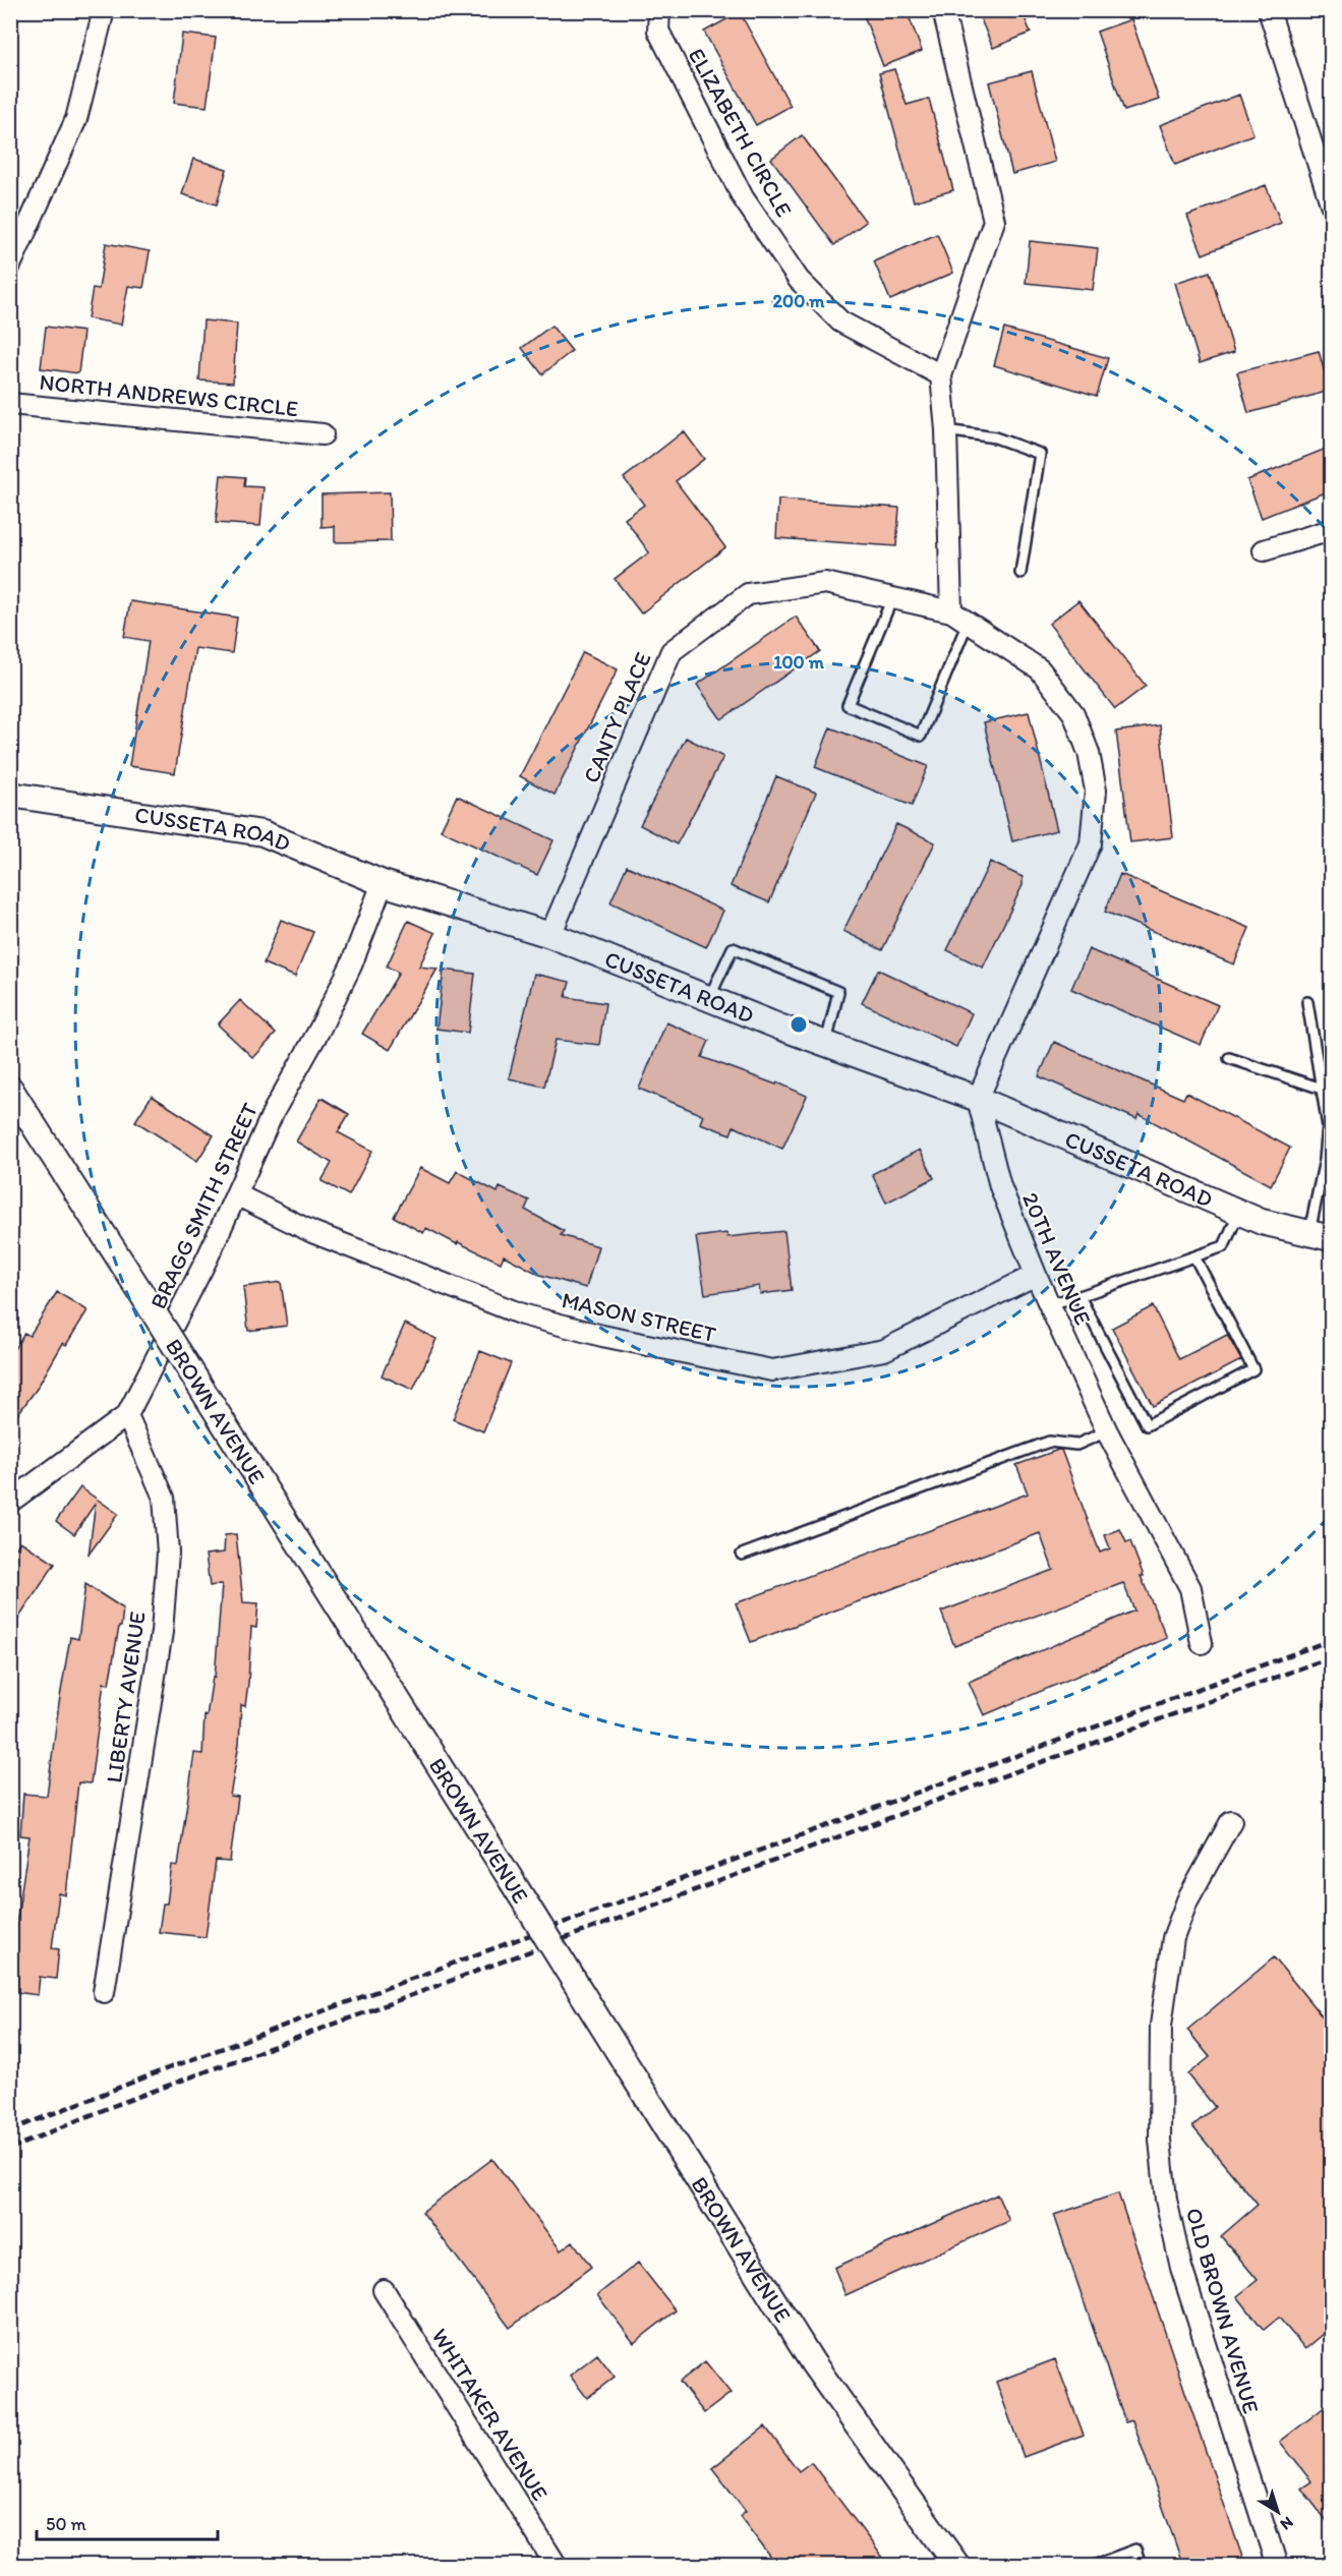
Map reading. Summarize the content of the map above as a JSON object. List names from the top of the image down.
{
  "streets": {
    "street": [
      "ELIZABETH CIRCLE",
      "NORTH ANDREWS CIRCLE",
      "CANTY PLACE",
      "CUSSETA ROAD",
      "BRAGG SMITH STREET",
      "20TH AVENUE",
      "MASON STREET",
      "BROWN AVENUE",
      "LIBERTY AVENUE",
      "OLD BROWN AVENUE",
      "WHITAKER AVENUE"
    ]
  },
  "crossings": [
    ["CANTY PLACE", "CUSSETA ROAD"],
    ["CANTY PLACE", "20TH AVENUE"],
    ["CUSSETA ROAD", "BRAGG SMITH STREET"],
    ["CUSSETA ROAD", "20TH AVENUE"],
    ["BRAGG SMITH STREET", "MASON STREET"],
    ["BRAGG SMITH STREET", "LIBERTY AVENUE"],
    ["20TH AVENUE", "MASON STREET"]
  ],
  "scale_bar": "50 m",
  "north": "bottom right",
  "rings": ["200 m", "100 m"]
}
